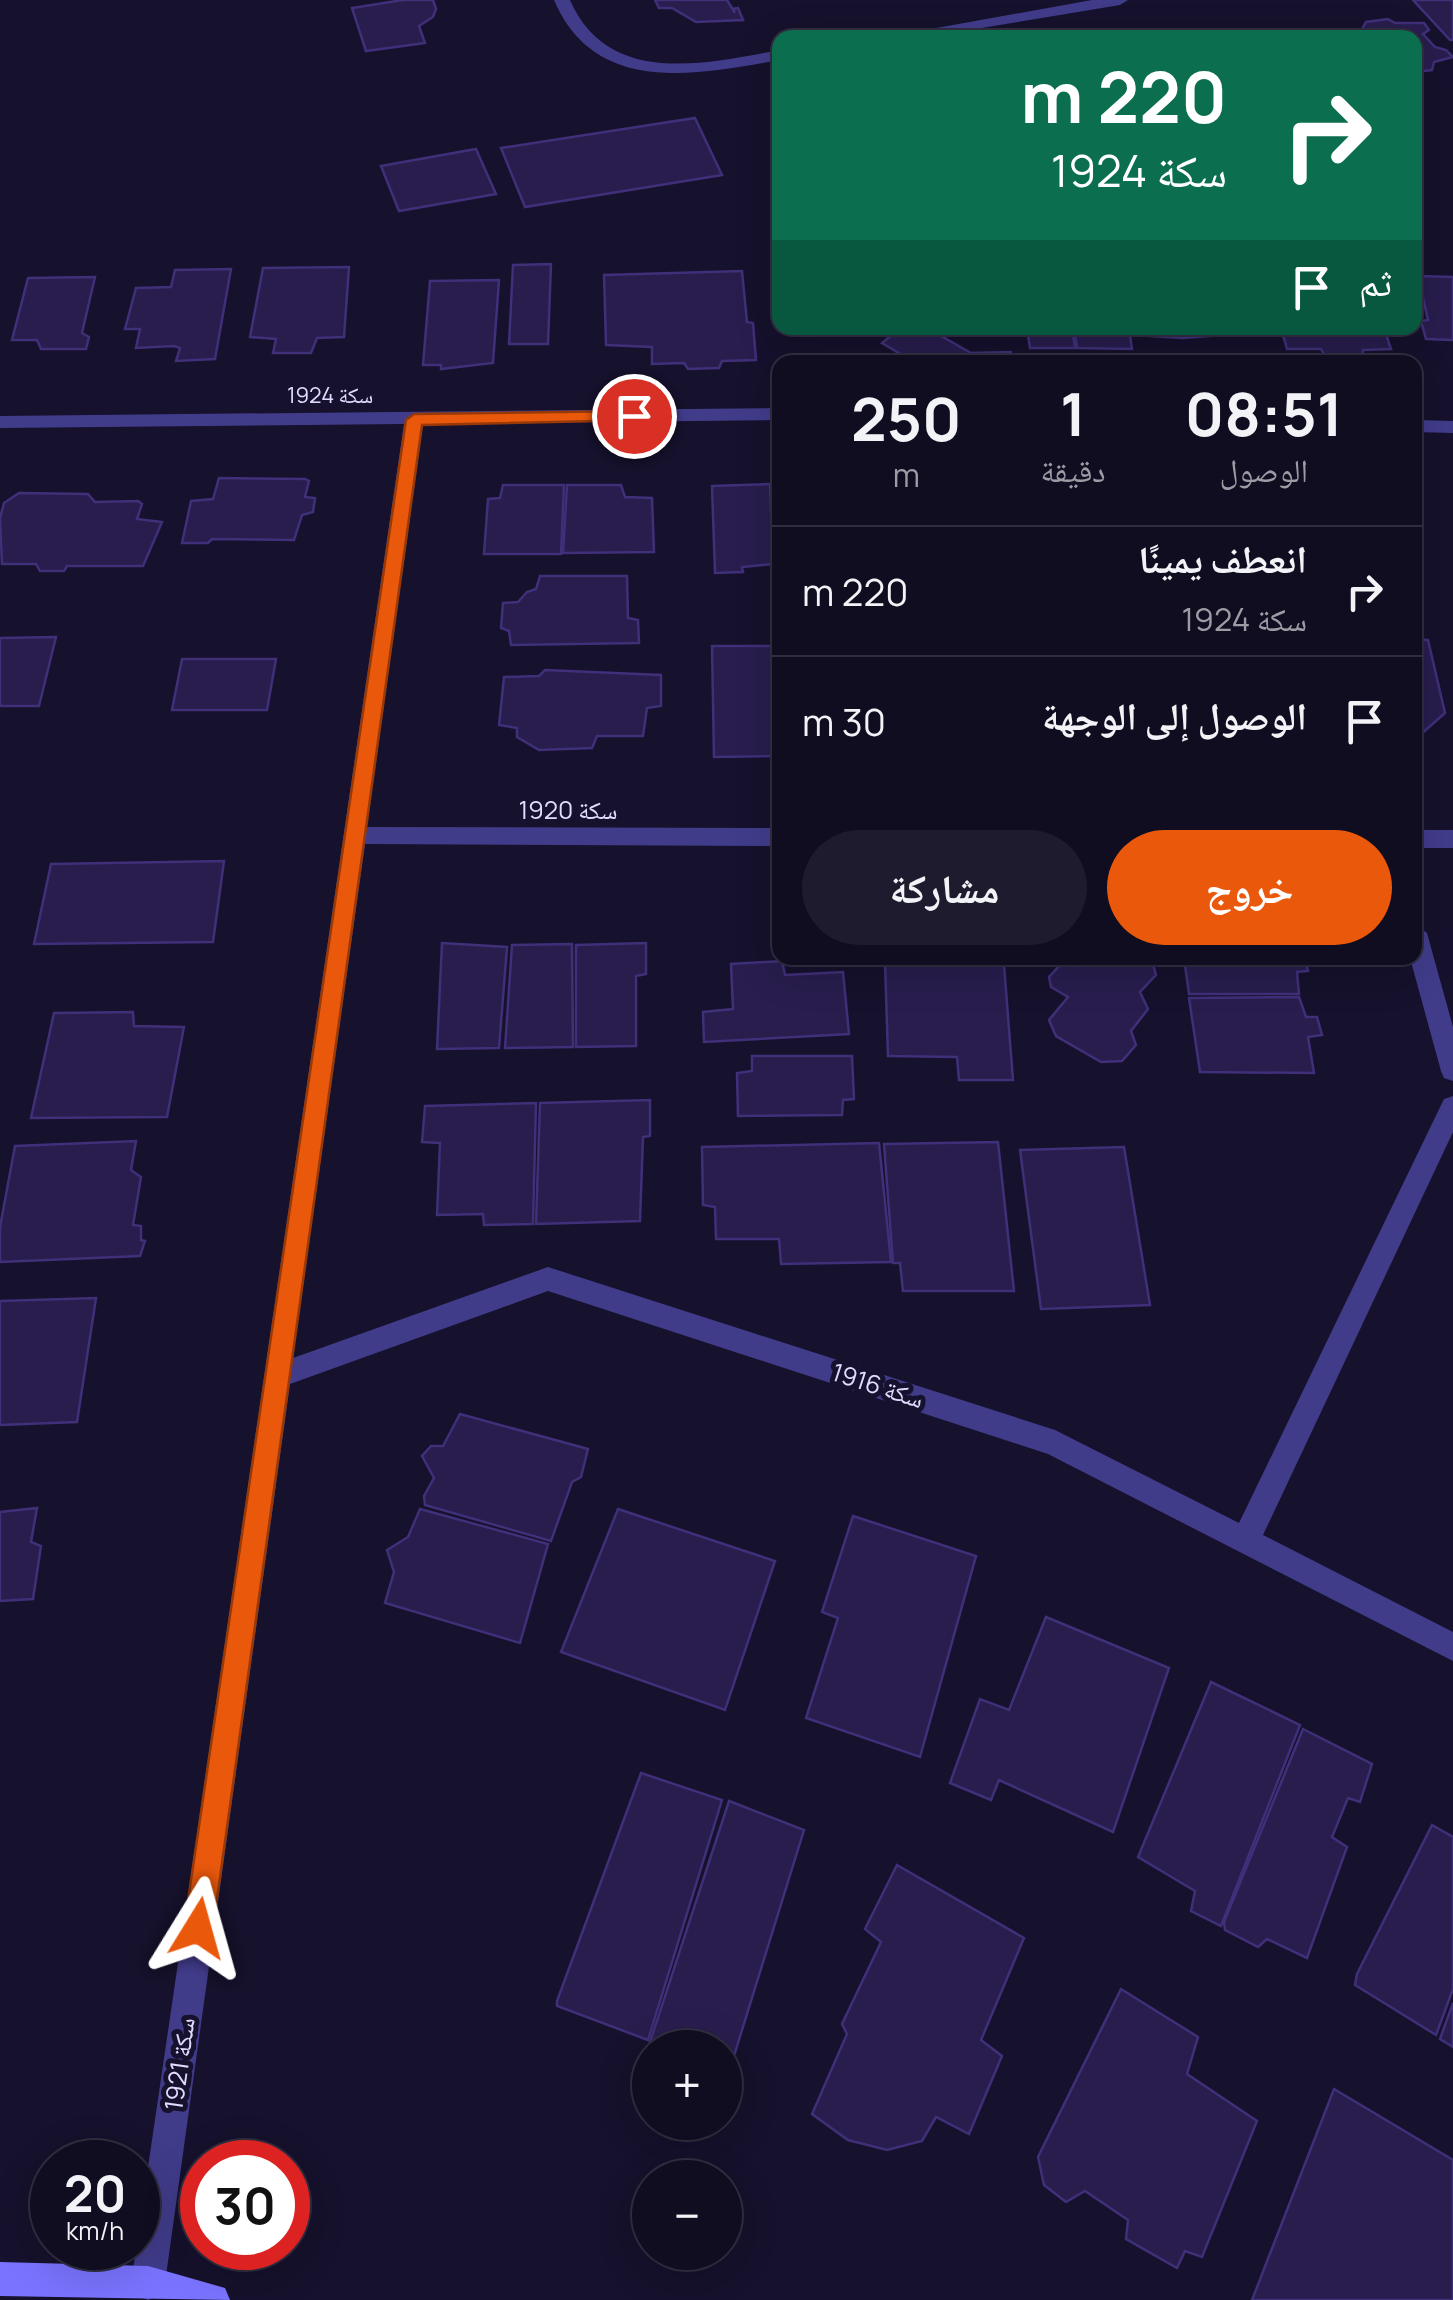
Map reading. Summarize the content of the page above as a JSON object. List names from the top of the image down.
{
  "streets": {
    "street": [
      "سكة 1924",
      "سكة 1920",
      "سكة 1916",
      "سكة 1921"
    ]
  },
  "crossings": [
    ["سكة 1924", "سكة 1921"],
    ["سكة 1920", "سكة 1921"],
    ["سكة 1916", "سكة 1921"]
  ],
  "page": {
    "turn": ["220 m", "سكة 1924"],
    "then": "ثم",
    "eta": [
      "08:51",
      "الوصول",
      "1",
      "دقيقة",
      "250",
      "m"
    ],
    "list": [
      {
        "name": "انعطف يمينًا",
        "note": "سكة 1924",
        "value": "220 m"
      },
      {
        "name": "الوصول إلى الوجهة",
        "value": "30 m"
      }
    ],
    "buttons": ["خروج", "مشاركة"],
    "map_buttons": ["+", "−"],
    "speed": "20 km/h",
    "limit": "30"
  }
}
